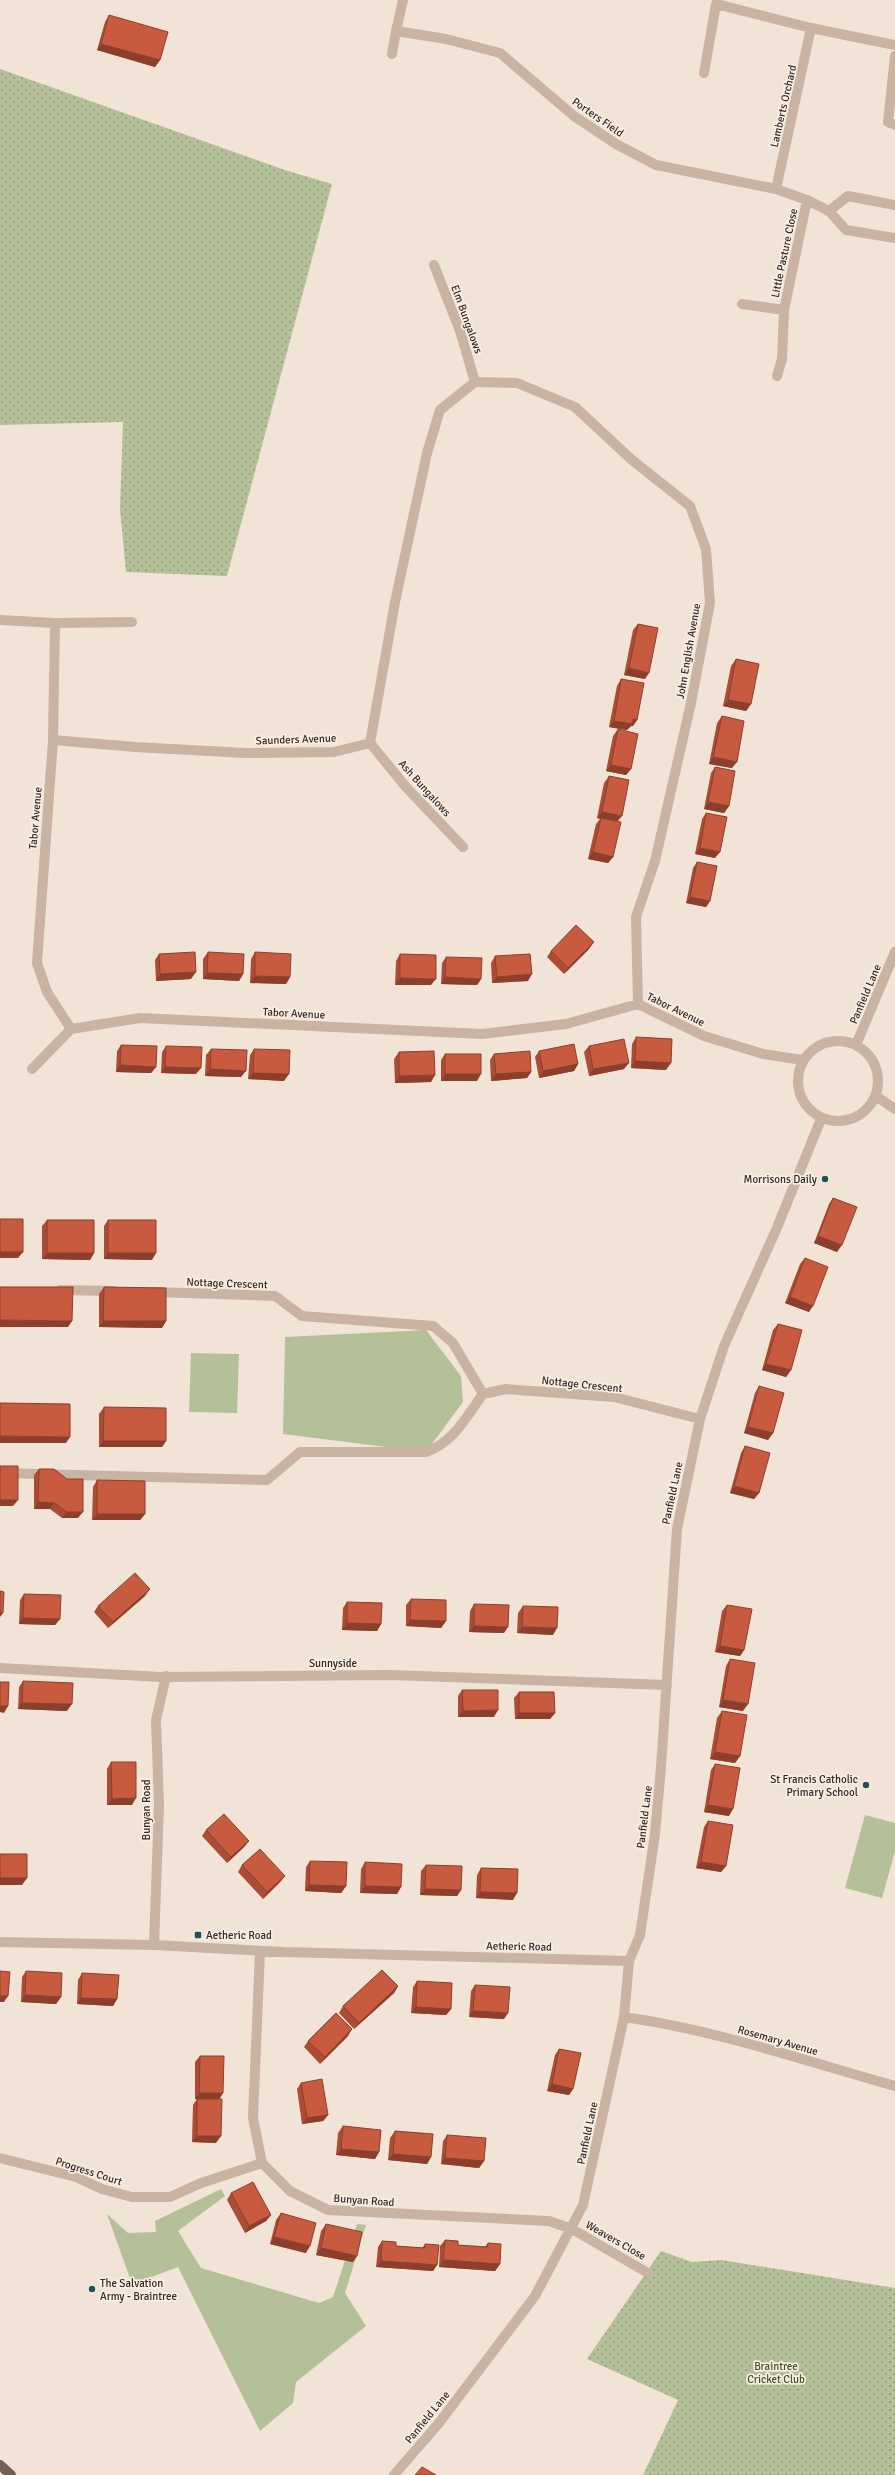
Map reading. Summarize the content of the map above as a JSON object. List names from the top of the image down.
{
  "streets": {
    "street": [
      "Lamberts Orchard",
      "Porters Field",
      "Little Pasture Close",
      "Elm Bungalows",
      "John English Avenue",
      "Saunders Avenue",
      "Ash Bungalows",
      "Tabor Avenue",
      "Panfield Lane",
      "Nottage Crescent",
      "Sunnyside",
      "Bunyan Road",
      "Aetheric Road",
      "Rosemary Avenue",
      "Progress Court",
      "Weavers Close"
    ]
  },
  "crossings": [
    ["Lamberts Orchard", "Porters Field"],
    ["Porters Field", "Little Pasture Close"],
    ["Elm Bungalows", "John English Avenue"],
    ["John English Avenue", "Tabor Avenue"],
    ["Saunders Avenue", "Ash Bungalows"],
    ["Saunders Avenue", "Tabor Avenue"],
    ["Tabor Avenue", "Panfield Lane"],
    ["Panfield Lane", "Nottage Crescent"],
    ["Panfield Lane", "Sunnyside"],
    ["Panfield Lane", "Bunyan Road"],
    ["Panfield Lane", "Aetheric Road"],
    ["Panfield Lane", "Rosemary Avenue"],
    ["Panfield Lane", "Weavers Close"],
    ["Sunnyside", "Bunyan Road"],
    ["Bunyan Road", "Aetheric Road"],
    ["Bunyan Road", "Progress Court"],
    ["Bunyan Road", "Weavers Close"]
  ],
  "parks": ["Braintree Cricket Club"],
  "places": {
    "other": ["Morrisons Daily", "St Francis Catholic Primary School", "The Salvation Army - Braintree"],
    "transit": ["Aetheric Road"]
  }
}
